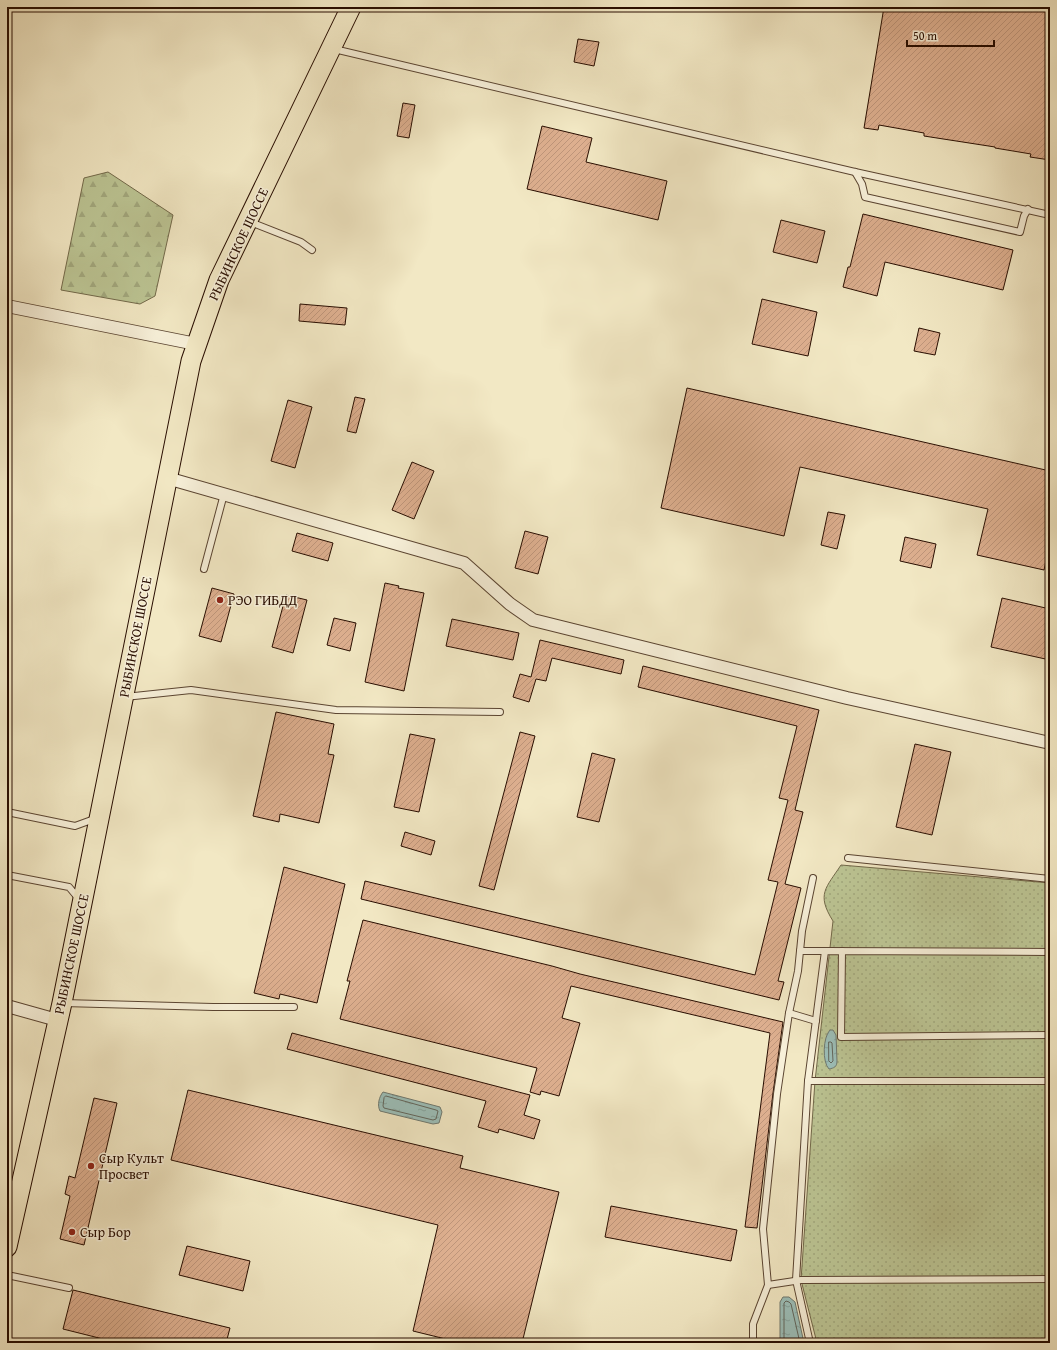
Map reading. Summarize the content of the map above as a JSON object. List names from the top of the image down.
{
  "streets": {
    "main road": ["РЫБИНСКОЕ ШОССЕ"]
  },
  "places": ["РЭО ГИБДД", "Сыр Культ Просвет", "Сыр Бор"],
  "scale_bar": "50 m"
}
